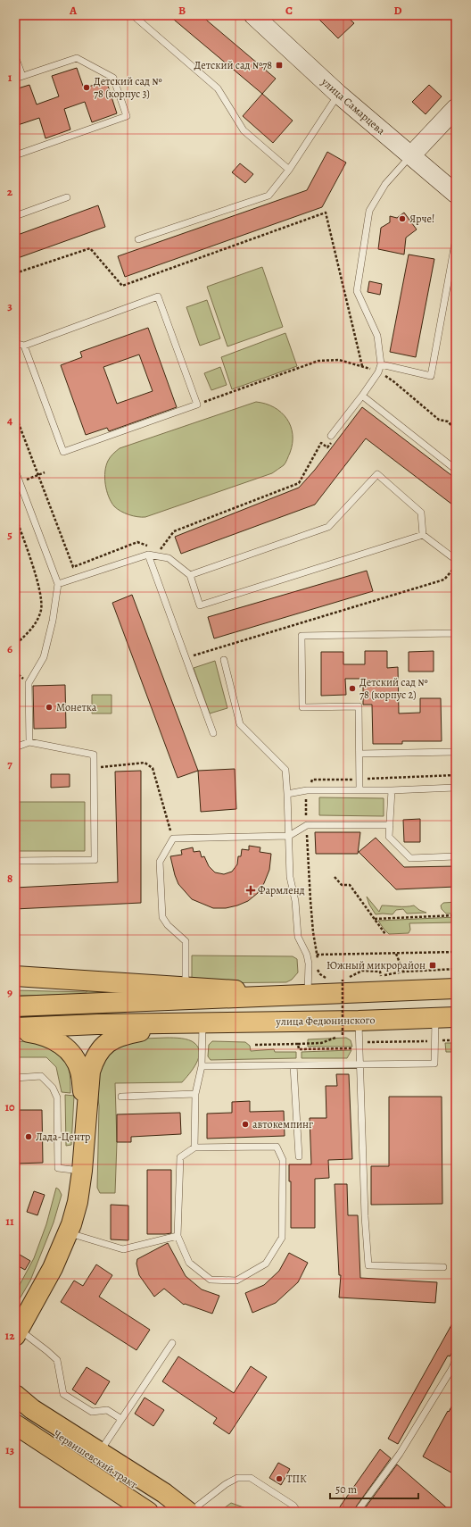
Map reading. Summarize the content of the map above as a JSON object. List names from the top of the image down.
{
  "streets": {
    "main road": ["улица Федюнинского", "Червишевский тракт"],
    "street": ["улица Самарцева"]
  },
  "places": {
    "transit": ["Детский сад №78", "Южный микрорайон"],
    "other": [
      "Детский сад № 78 (корпус 3)",
      "Ярче!",
      "Детский сад № 78 (корпус 2)",
      "Монетка",
      "автокемпинг",
      "Лада-Центр",
      "ТПК"
    ],
    "health": ["Фармленд"]
  },
  "scale_bar": "50 m",
  "grid": {
    "columns": [
      "A",
      "B",
      "C",
      "D"
    ],
    "rows": [
      "1",
      "2",
      "3",
      "4",
      "5",
      "6",
      "7",
      "8",
      "9",
      "10",
      "11",
      "12",
      "13"
    ]
  }
}
